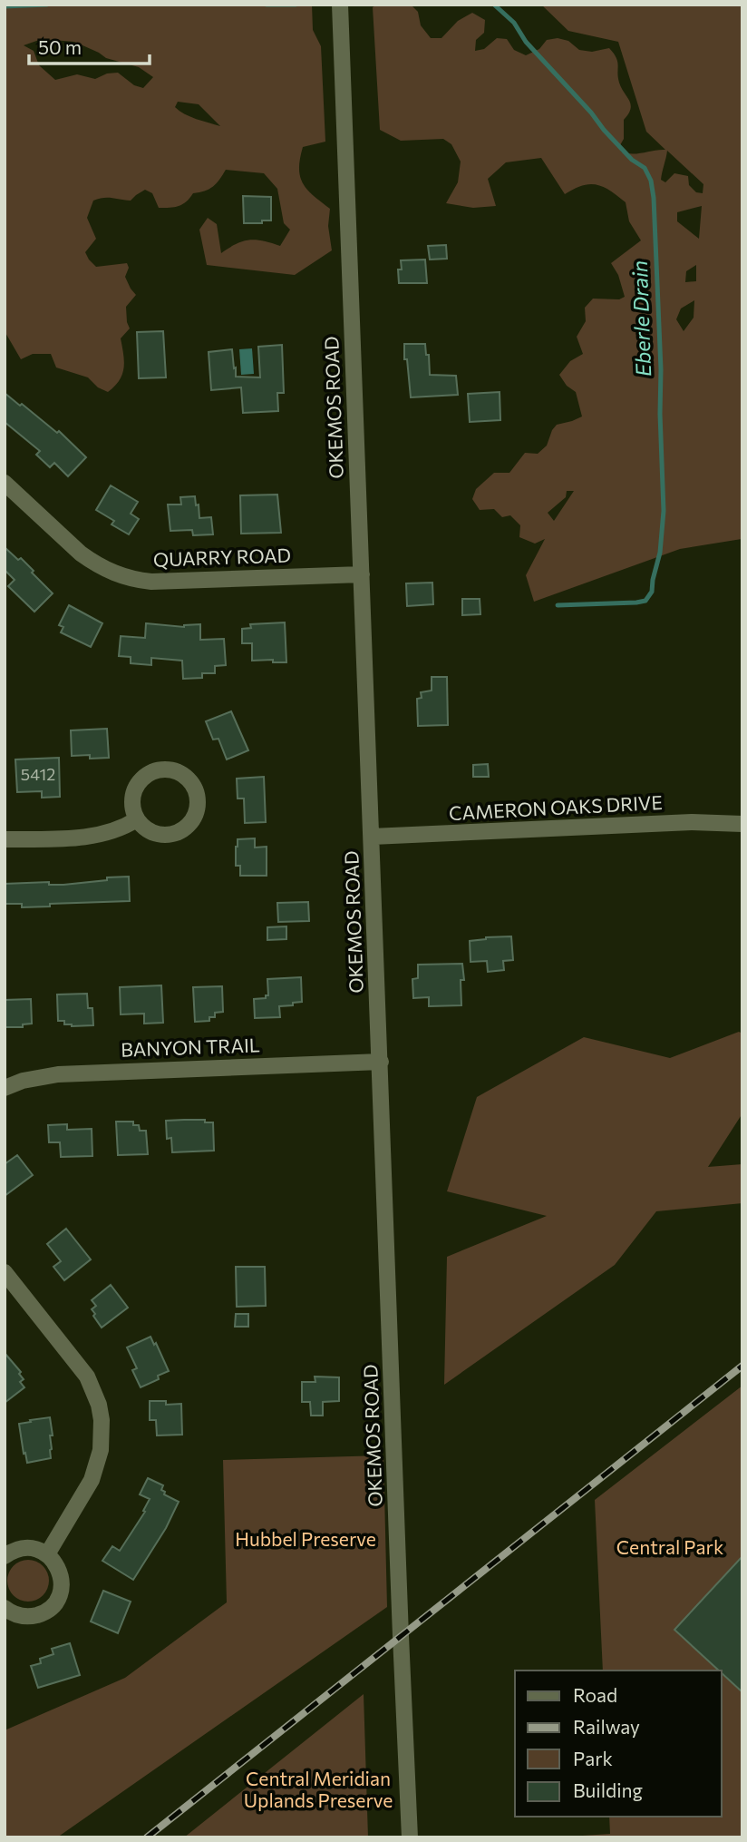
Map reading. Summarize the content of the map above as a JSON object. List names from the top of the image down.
{
  "streets": {
    "street": [
      "OKEMOS ROAD",
      "QUARRY ROAD",
      "CAMERON OAKS DRIVE",
      "BANYON TRAIL"
    ]
  },
  "crossings": [
    ["OKEMOS ROAD", "QUARRY ROAD"],
    ["OKEMOS ROAD", "CAMERON OAKS DRIVE"],
    ["OKEMOS ROAD", "BANYON TRAIL"]
  ],
  "water": ["Eberle Drain"],
  "parks": ["Hubbel Preserve", "Central Park", "Central Meridian Uplands Preserve"],
  "house_numbers": ["5412"],
  "legend": [
    "Road",
    "Railway",
    "Park",
    "Building"
  ],
  "scale_bar": "50 m"
}
